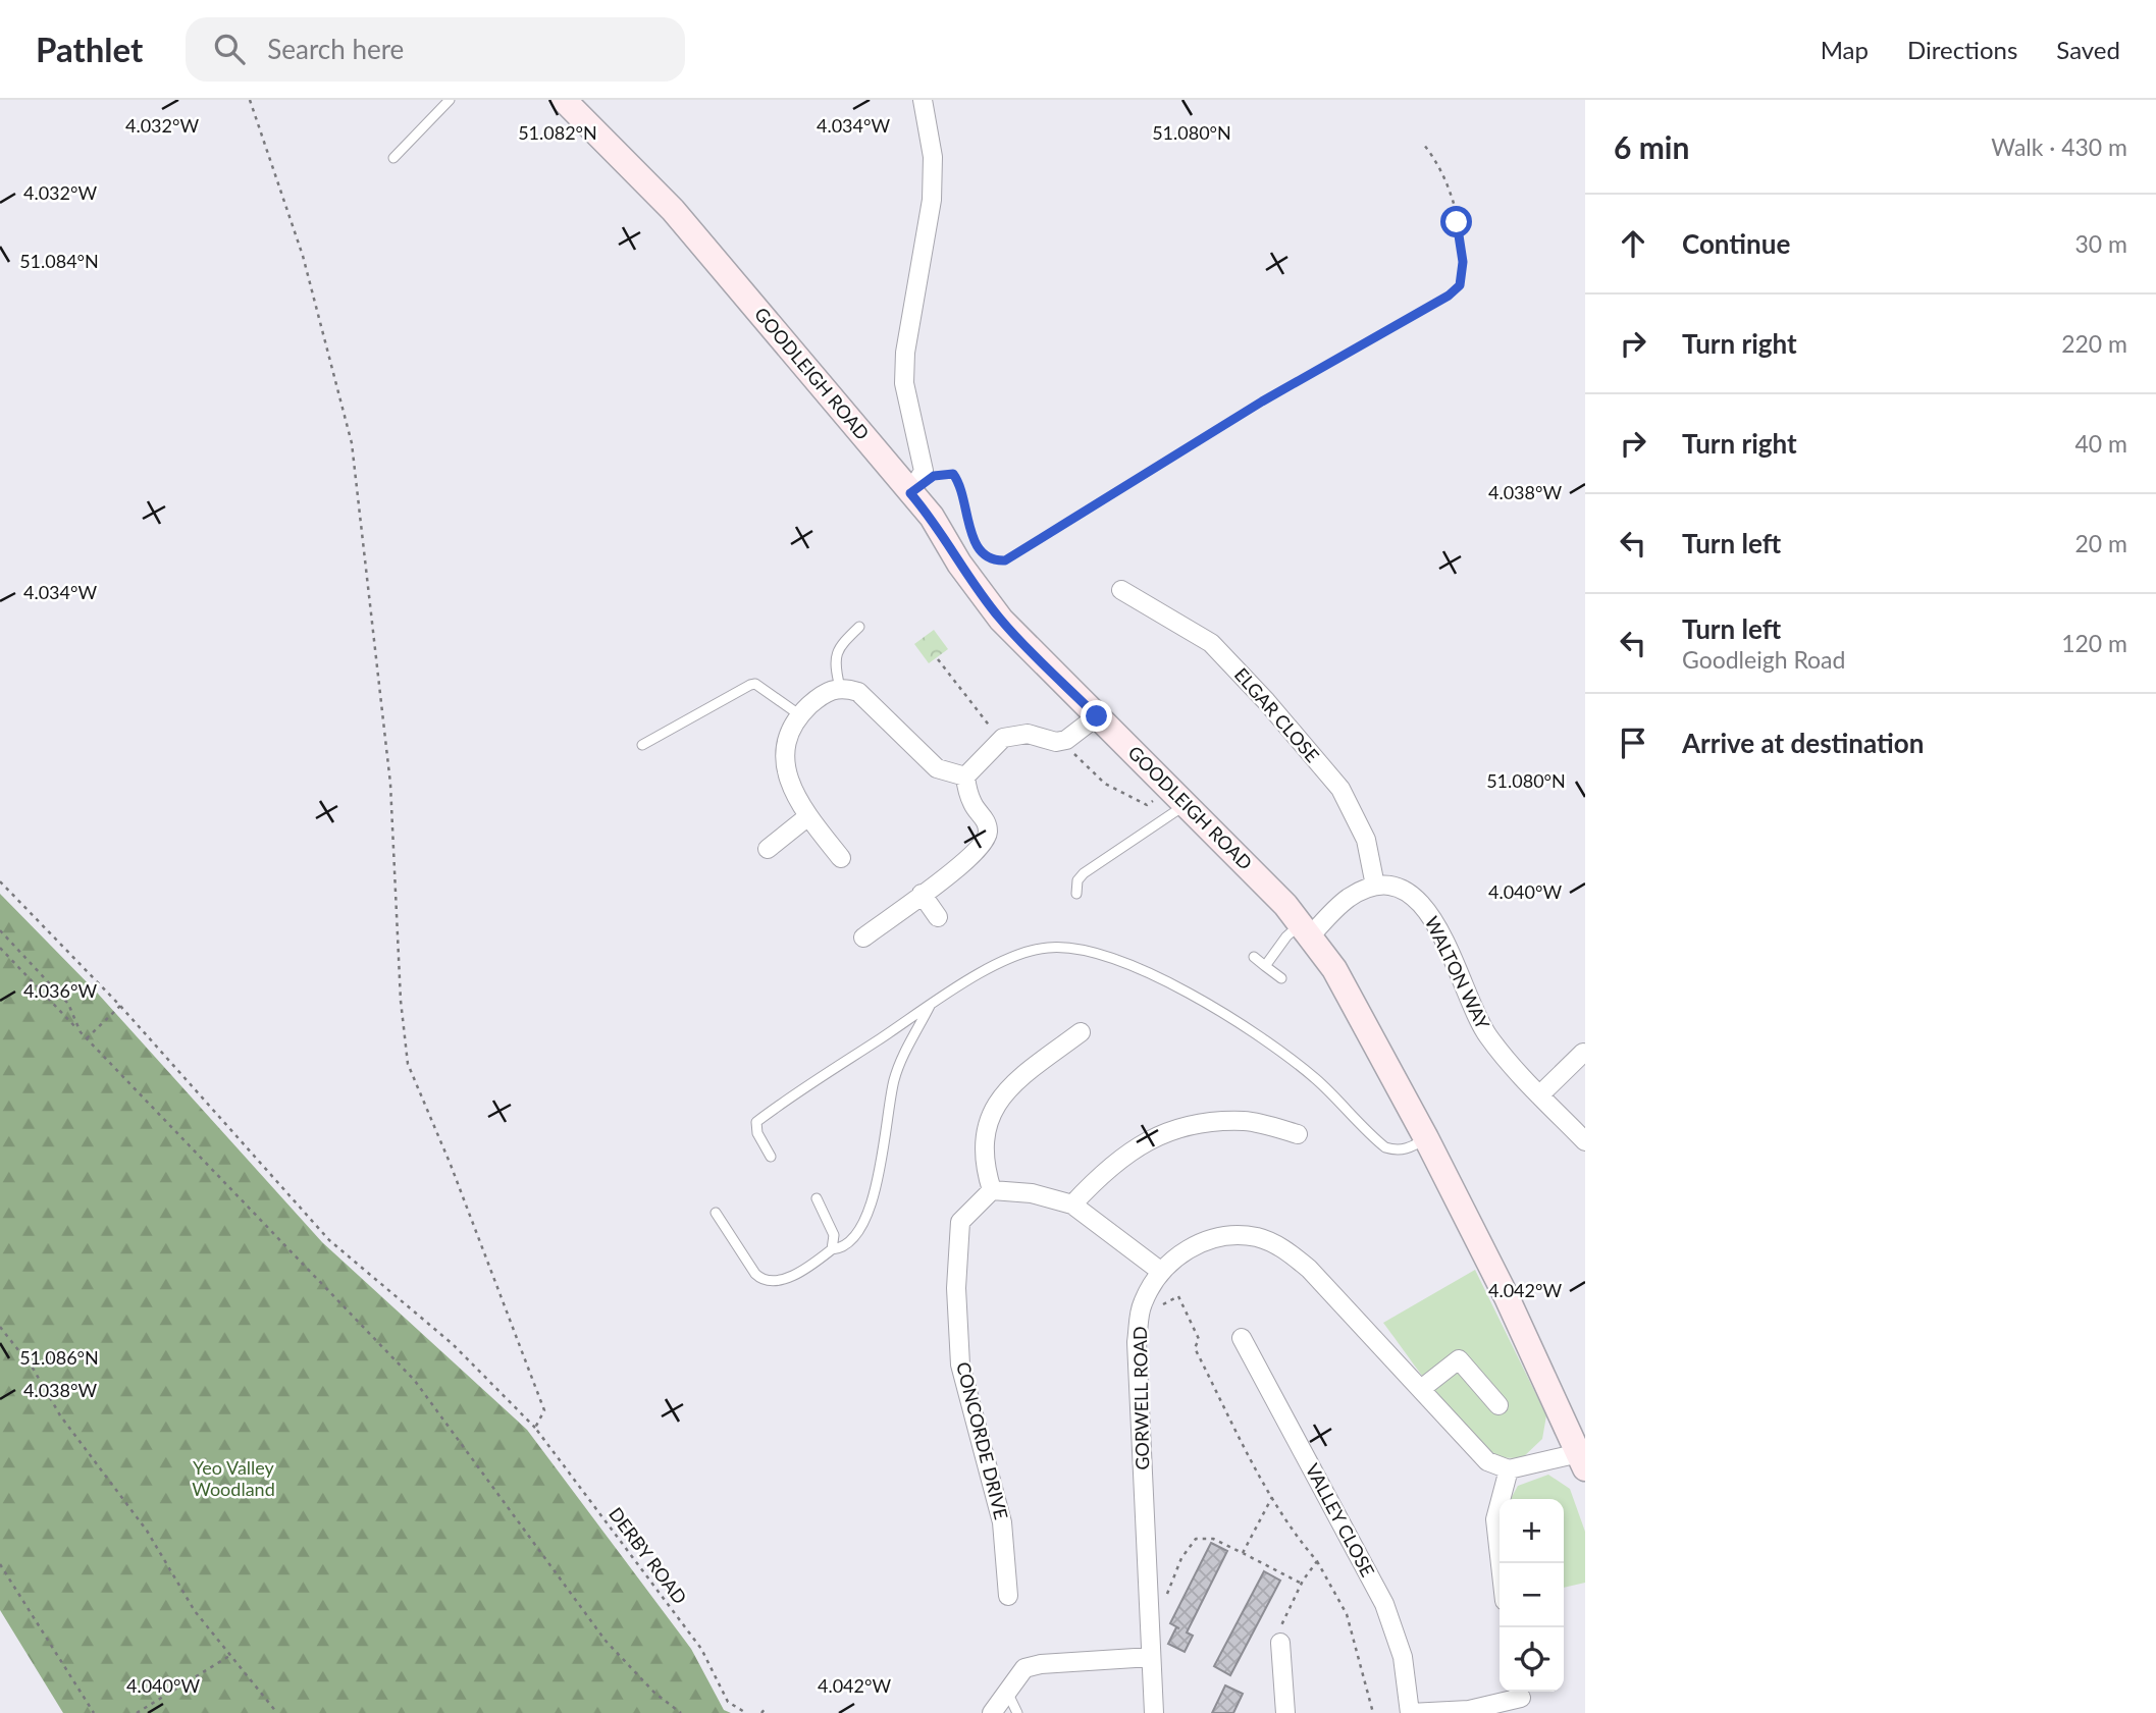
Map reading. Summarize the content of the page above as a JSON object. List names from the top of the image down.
{
  "streets": {
    "street": [
      "GOODLEIGH ROAD",
      "ELGAR CLOSE",
      "WALTON WAY",
      "GORWELL ROAD",
      "CONCORDE DRIVE",
      "VALLEY CLOSE"
    ],
    "path": ["DERBY ROAD"]
  },
  "crossings": [
    ["ELGAR CLOSE", "WALTON WAY"]
  ],
  "parks": ["Yeo Valley Woodland"],
  "page": {
    "header": "Pathlet",
    "search": "Search here",
    "nav": ["Map", "Directions", "Saved"],
    "heading": ["6 min", "Walk · 430 m"],
    "list": [
      ["Continue", "30 m"],
      ["Turn right", "220 m"],
      ["Turn right", "40 m"],
      ["Turn left", "20 m"],
      ["Turn left", "Goodleigh Road", "120 m"],
      "Arrive at destination"
    ],
    "map_buttons": ["+", "−"]
  },
  "coordinates": [
    "4.032°W",
    "4.034°W",
    "51.082°N",
    "51.080°N",
    "51.084°N",
    "4.038°W",
    "4.040°W",
    "4.036°W",
    "4.042°W",
    "51.086°N"
  ]
}
